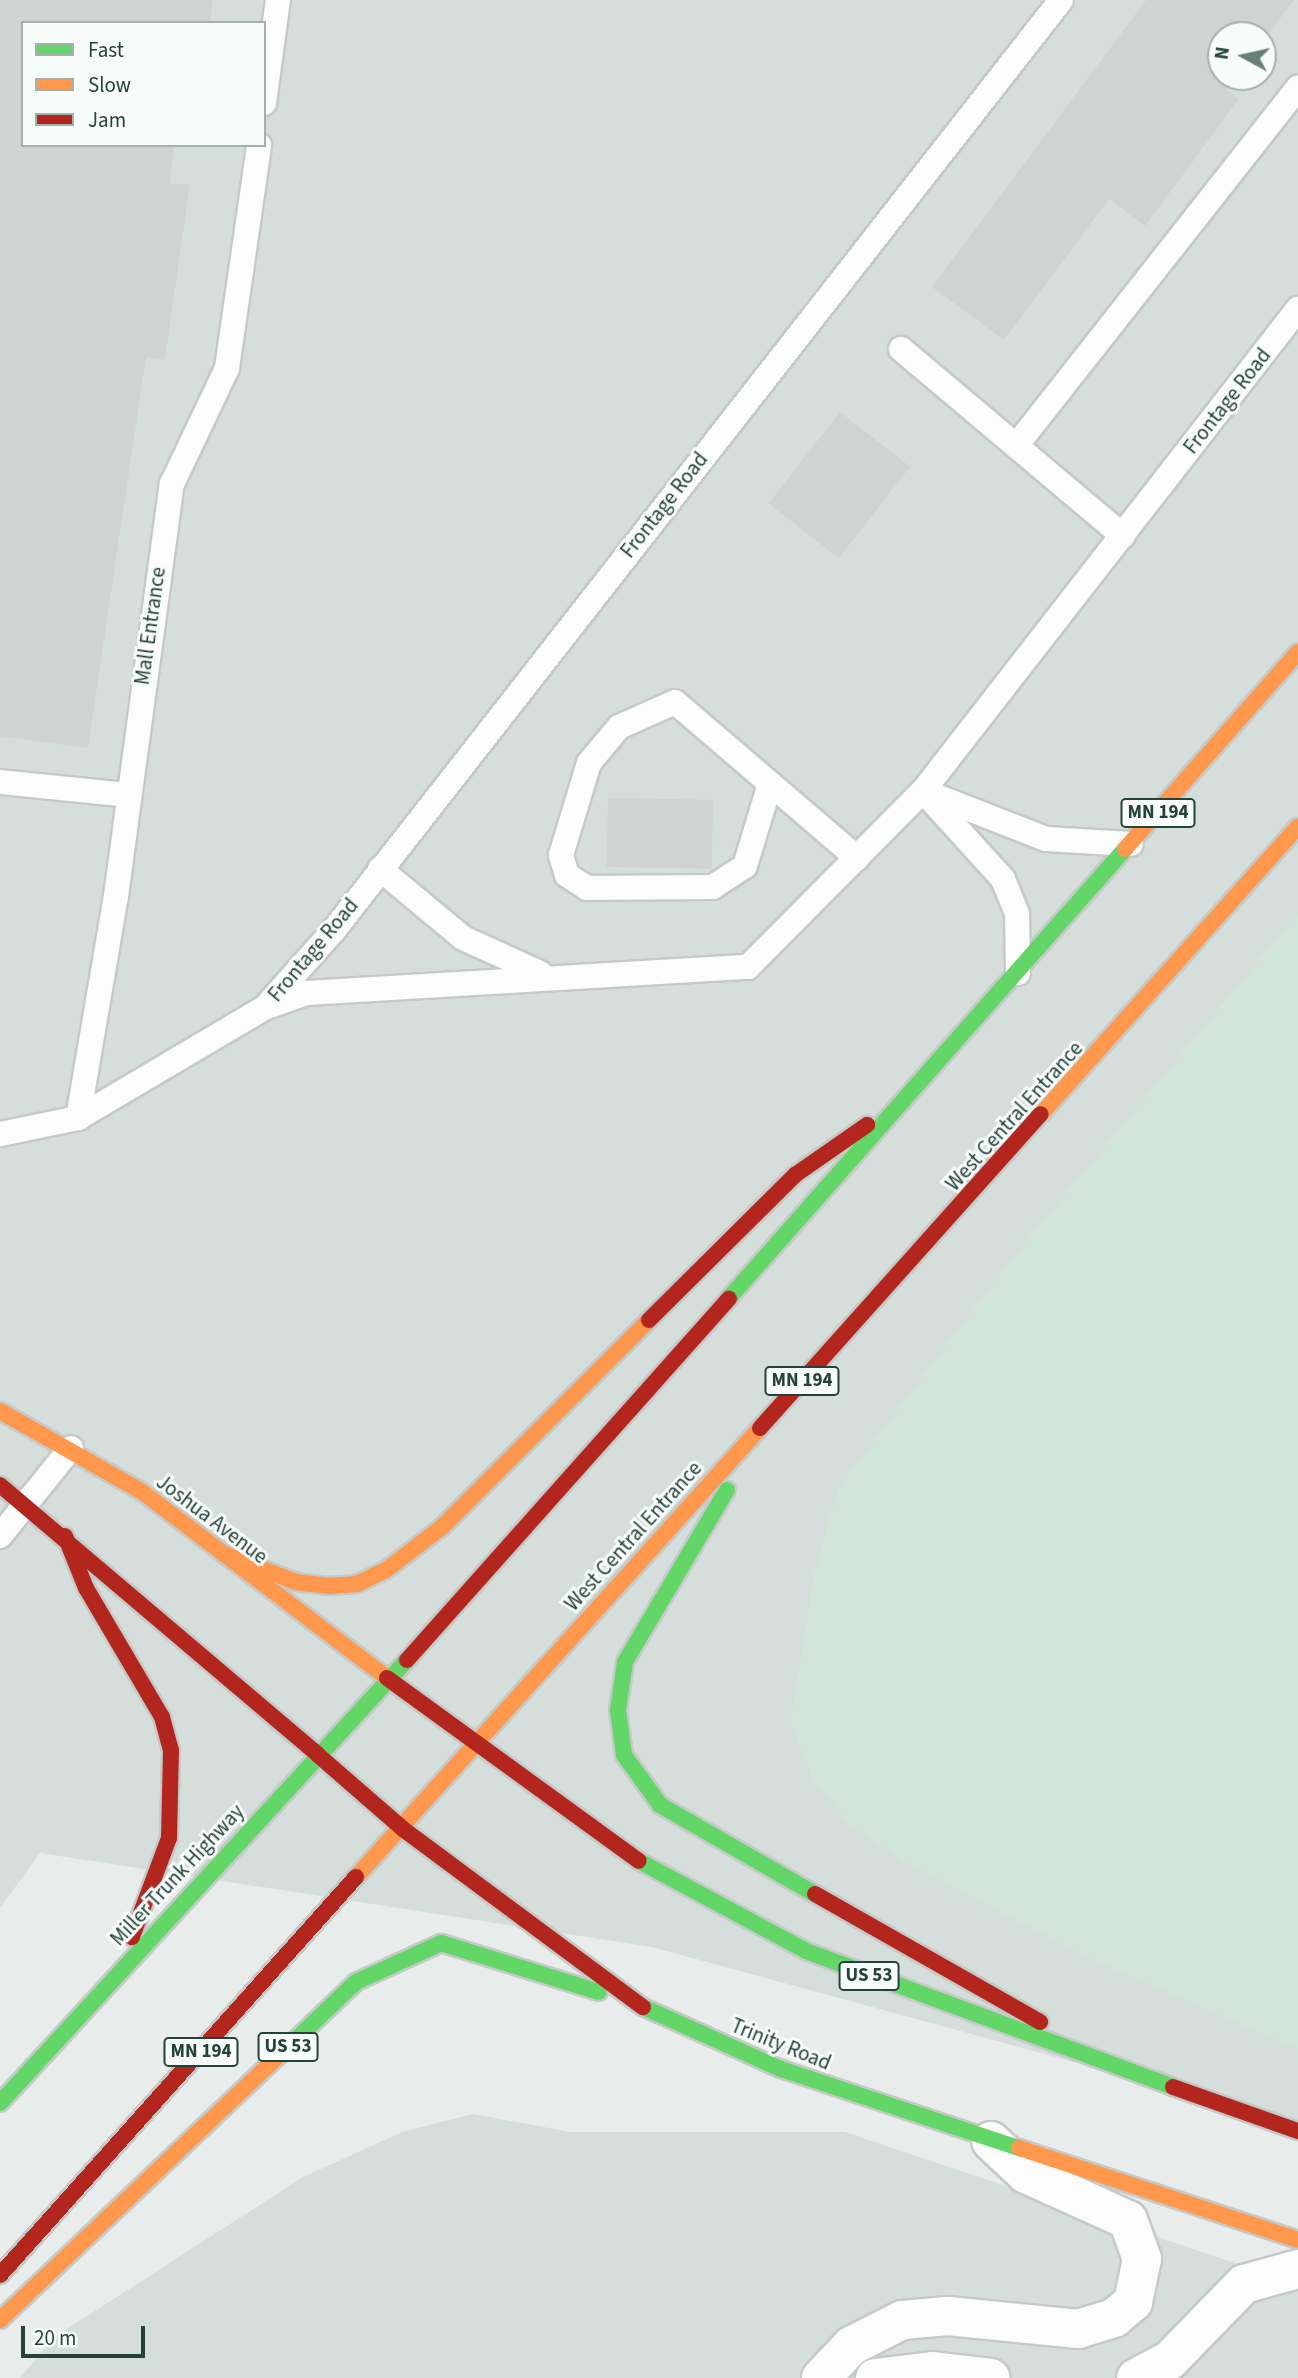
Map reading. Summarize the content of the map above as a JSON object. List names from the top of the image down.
{
  "streets": {
    "main road": [
      "MN 194",
      "West Central Entrance",
      "Joshua Avenue",
      "Miller Trunk Highway",
      "US 53",
      "Trinity Road"
    ],
    "lane": ["Frontage Road", "Mall Entrance"]
  },
  "crossings": [
    ["Frontage Road", "Mall Entrance"],
    ["MN 194", "Joshua Avenue"],
    ["MN 194", "Miller Trunk Highway"],
    ["MN 194", "US 53"],
    ["West Central Entrance", "US 53"],
    ["West Central Entrance", "Trinity Road"],
    ["Joshua Avenue", "Miller Trunk Highway"],
    ["Joshua Avenue", "US 53"],
    ["Miller Trunk Highway", "US 53"],
    ["Miller Trunk Highway", "Trinity Road"],
    ["US 53", "Trinity Road"]
  ],
  "legend": ["Fast", "Slow", "Jam"],
  "scale_bar": "20 m",
  "north": "left"
}
